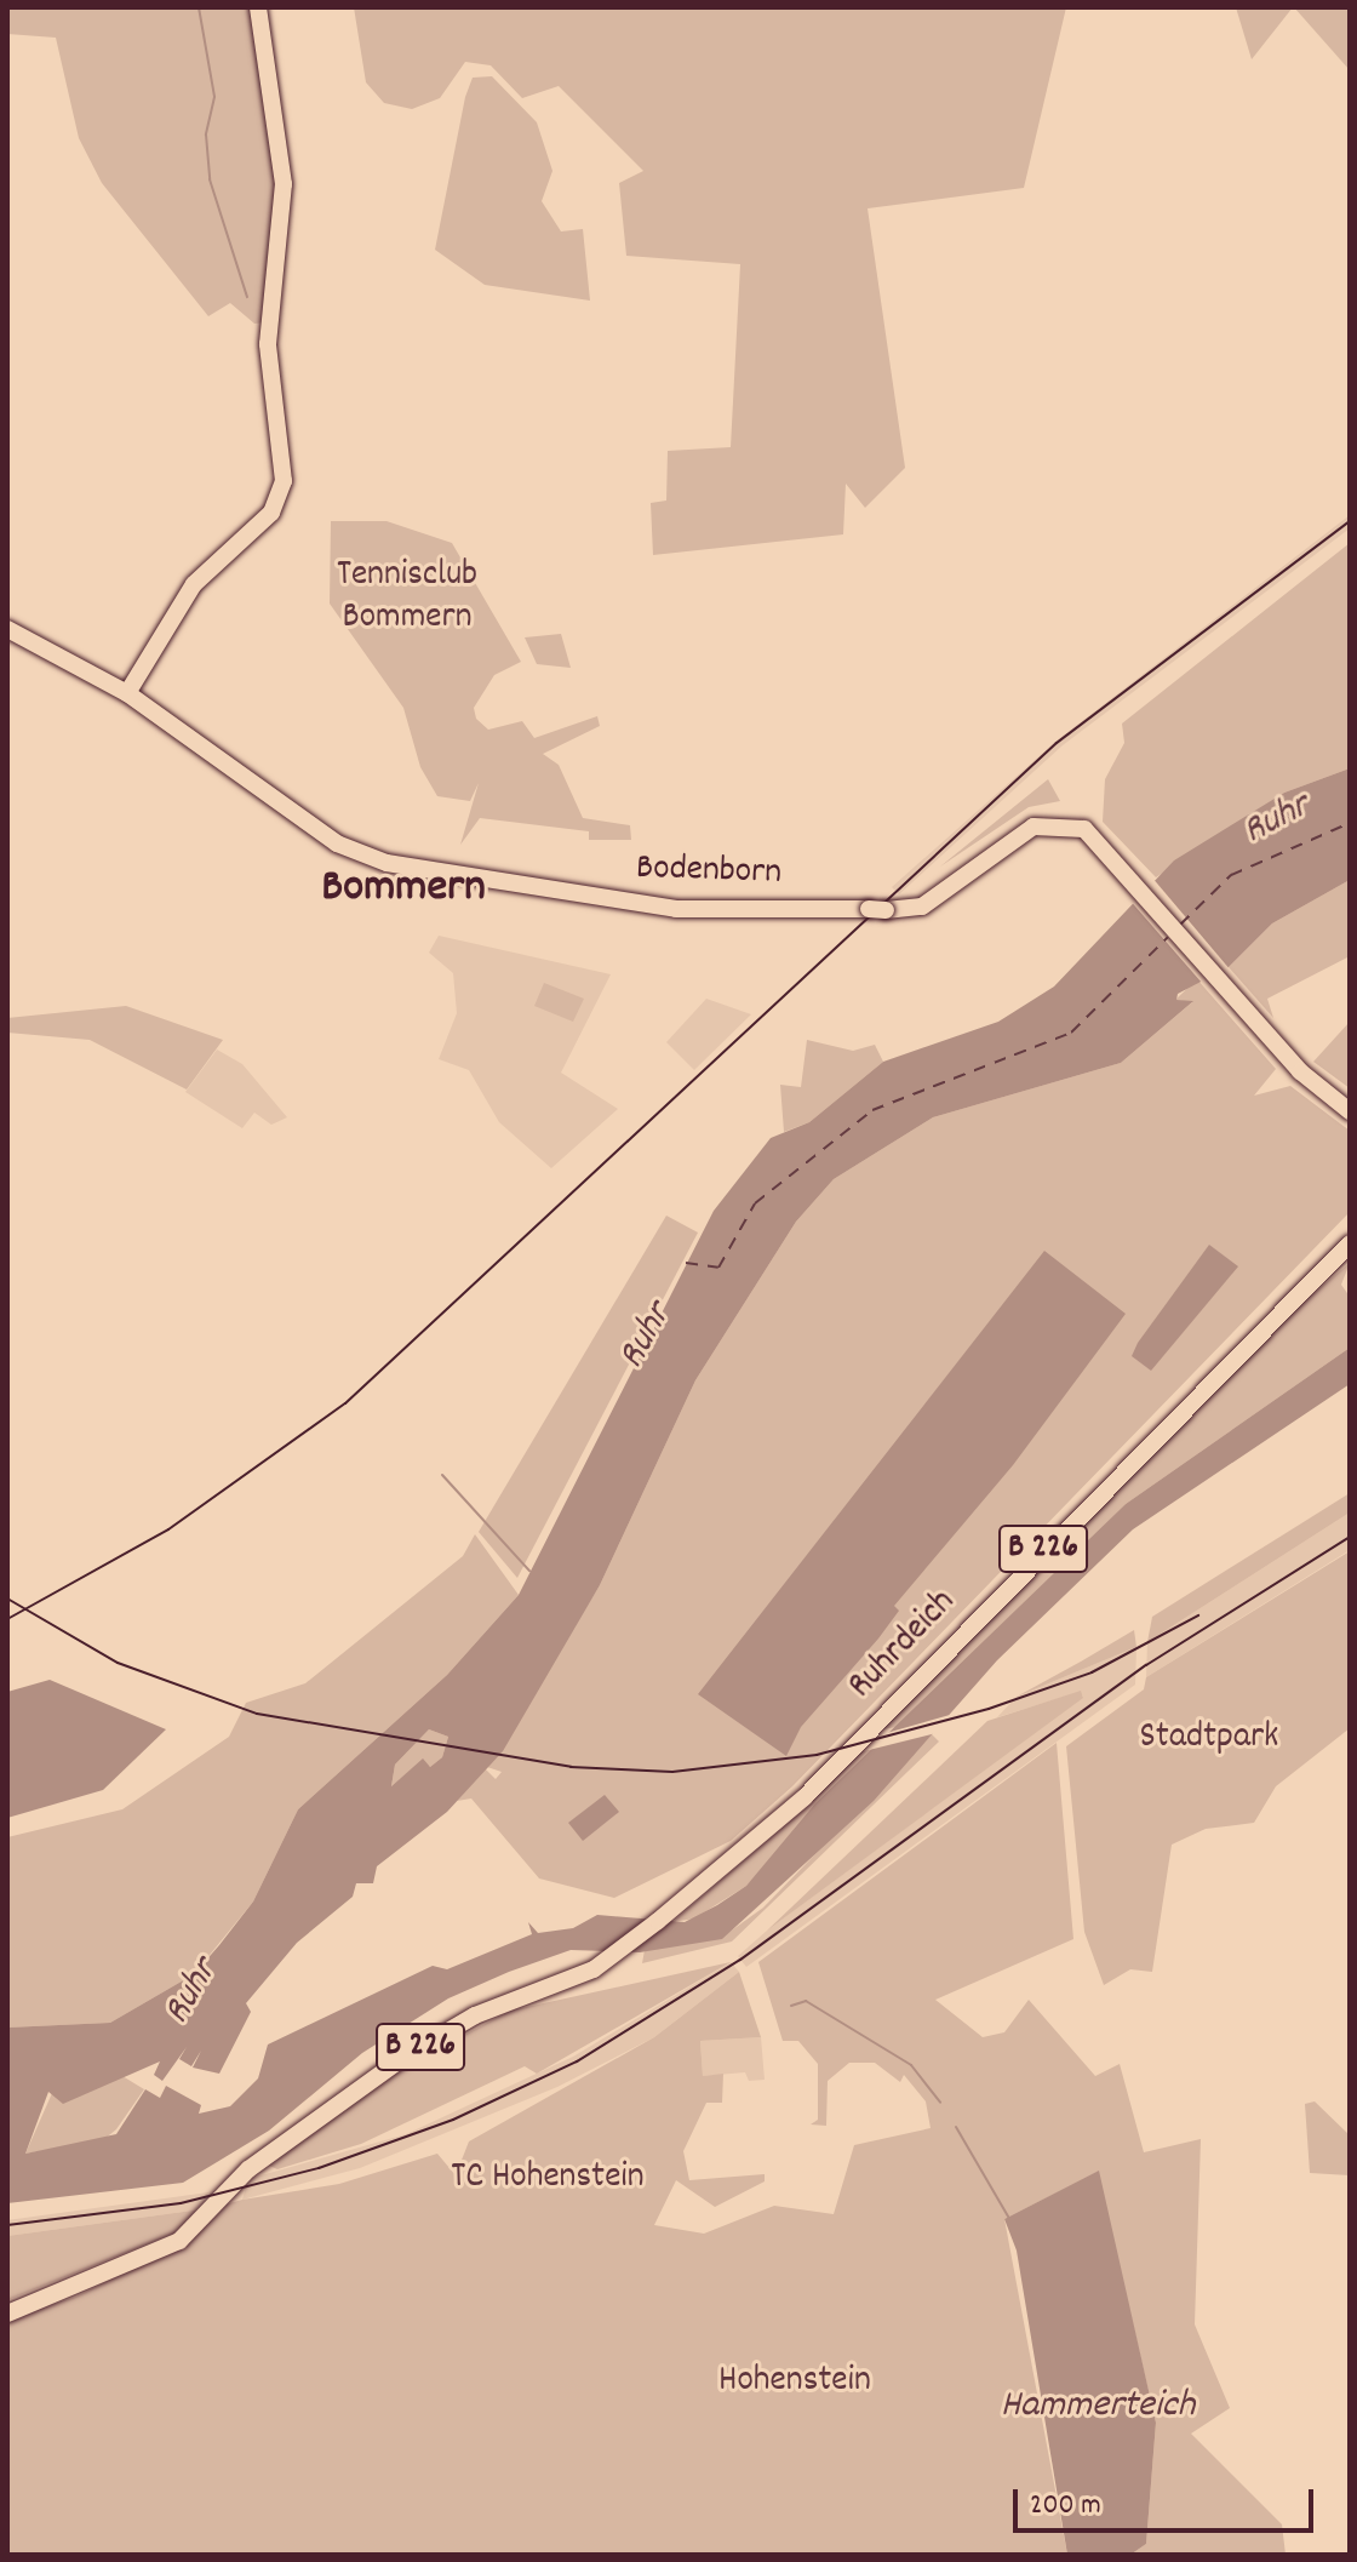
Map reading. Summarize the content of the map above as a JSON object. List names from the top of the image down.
{
  "streets": {
    "main road": ["Bodenborn", "B 226", "Ruhrdeich"]
  },
  "districts": ["Bommern"],
  "water": ["Ruhr", "Hammerteich"],
  "parks": [
    "Tennisclub Bommern",
    "Stadtpark",
    "TC Hohenstein",
    "Hohenstein"
  ],
  "scale_bar": "200 m"
}
